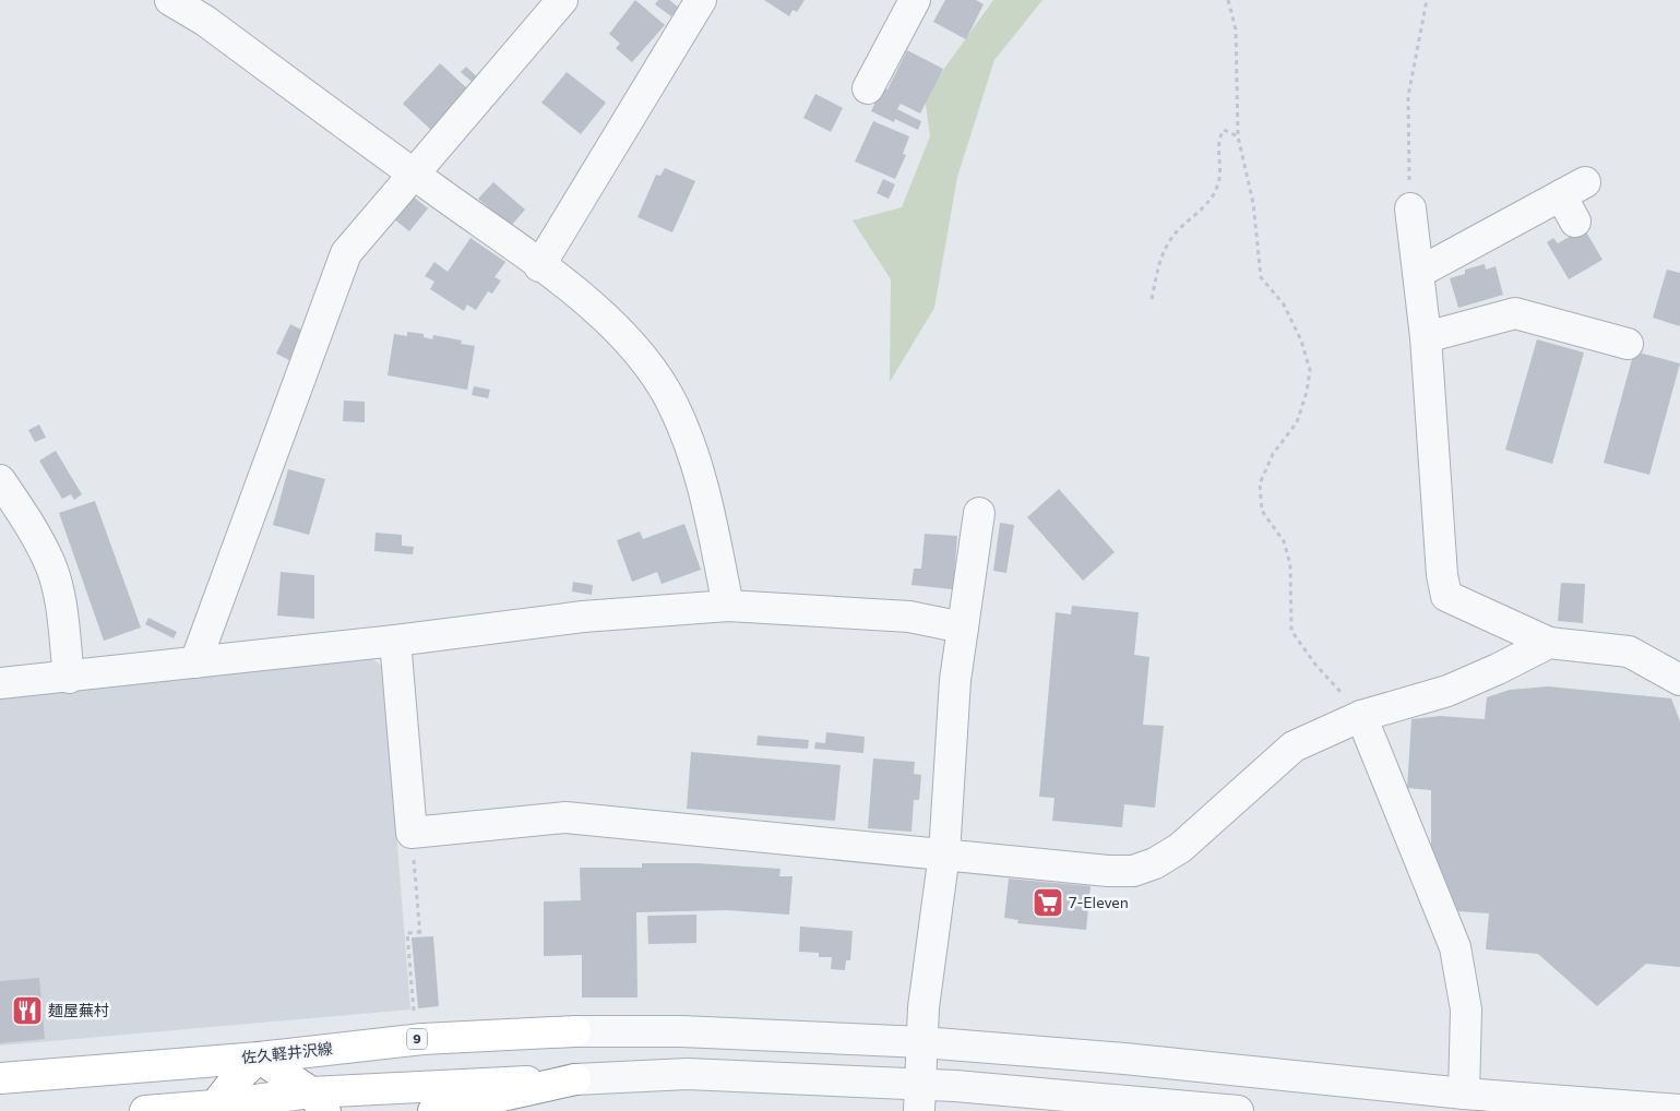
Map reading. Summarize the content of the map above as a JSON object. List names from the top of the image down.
{
  "streets": {
    "main road": ["9", "佐久軽井沢線"]
  },
  "places": {
    "supermarket": ["7-Eleven"],
    "restaurant": ["麺屋蕪村"]
  }
}
